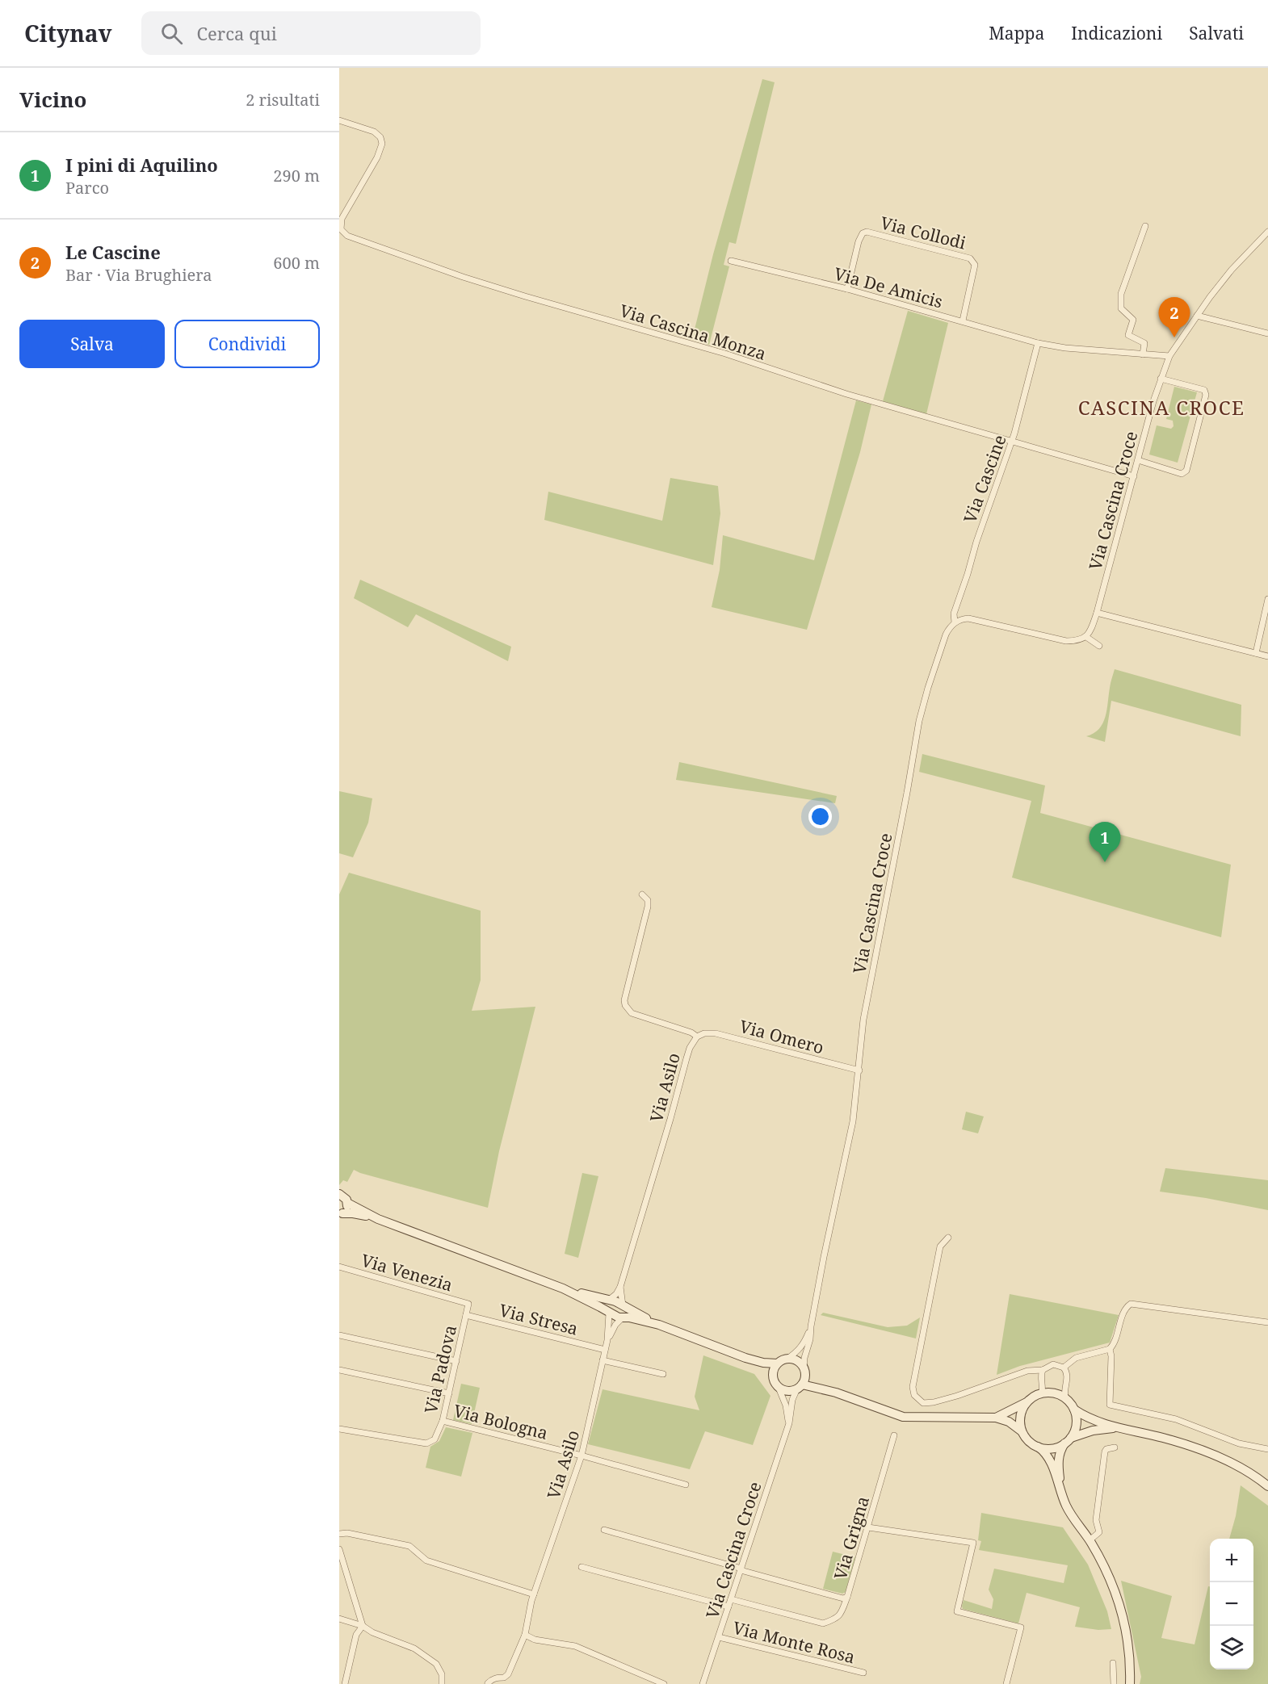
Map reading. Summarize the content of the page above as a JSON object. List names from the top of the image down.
{
  "streets": {
    "street": [
      "Via Collodi",
      "Via De Amicis",
      "Via Cascina Monza",
      "Via Cascine",
      "Via Cascina Croce",
      "Via Omero",
      "Via Asilo",
      "Via Venezia",
      "Via Stresa",
      "Via Padova",
      "Via Bologna",
      "Via Grigna",
      "Via Monte Rosa"
    ]
  },
  "crossings": [
    ["Via Collodi", "Via De Amicis"],
    ["Via De Amicis", "Via Cascine"],
    ["Via De Amicis", "Via Cascina Croce"],
    ["Via Cascina Monza", "Via Cascine"],
    ["Via Cascina Monza", "Via Cascina Croce"],
    ["Via Cascine", "Via Cascina Croce"],
    ["Via Cascina Croce", "Via Omero"],
    ["Via Cascina Croce", "Via Grigna"],
    ["Via Cascina Croce", "Via Monte Rosa"],
    ["Via Omero", "Via Asilo"],
    ["Via Asilo", "Via Stresa"],
    ["Via Asilo", "Via Bologna"],
    ["Via Venezia", "Via Padova"],
    ["Via Stresa", "Via Padova"],
    ["Via Padova", "Via Bologna"]
  ],
  "districts": ["CASCINA CROCE"],
  "page": {
    "header": "Citynav",
    "search": "Cerca qui",
    "nav": ["Mappa", "Indicazioni", "Salvati"],
    "heading": ["Vicino", "2 risultati"],
    "list": [
      {
        "mark": "1",
        "name": "I pini di Aquilino",
        "note": "Parco",
        "value": "290 m"
      },
      {
        "mark": "2",
        "name": "Le Cascine",
        "note": "Bar · Via Brughiera",
        "value": "600 m"
      }
    ],
    "pins": ["2", "1"],
    "buttons": ["Salva", "Condividi"],
    "map_buttons": ["+", "−"]
  }
}
